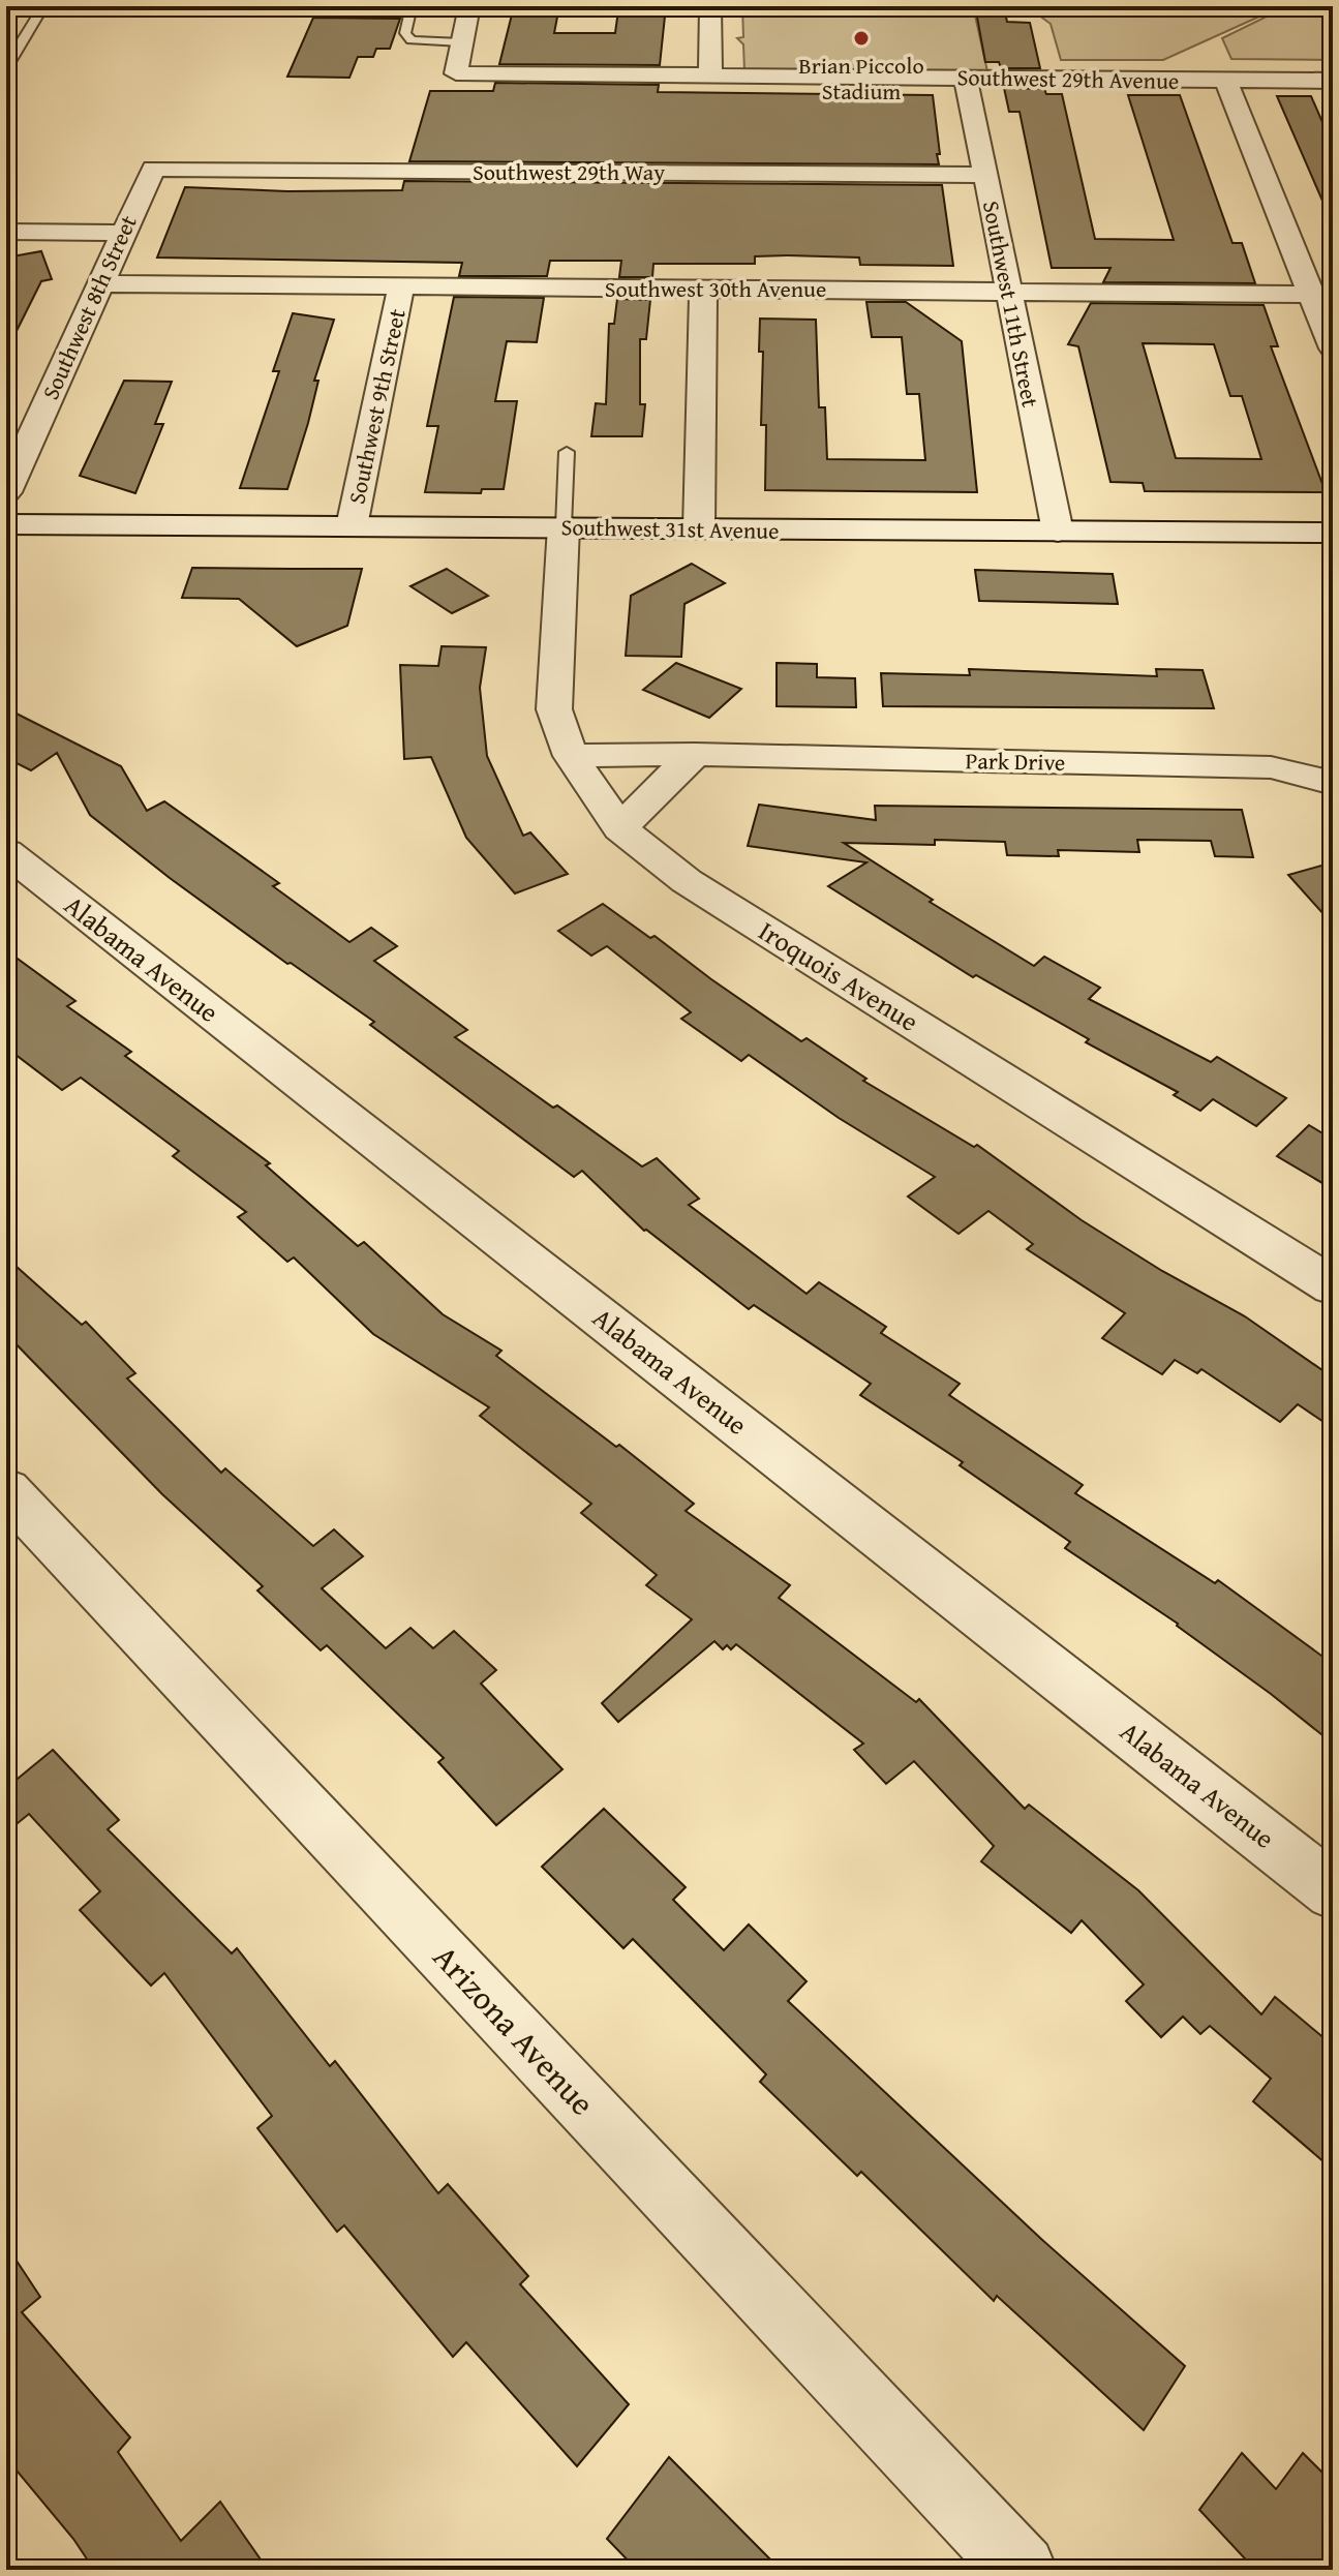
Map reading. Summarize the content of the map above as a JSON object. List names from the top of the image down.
{
  "streets": {
    "street": [
      "Southwest 29th Avenue",
      "Southwest 29th Way",
      "Southwest 30th Avenue",
      "Southwest 11th Street",
      "Southwest 8th Street",
      "Southwest 9th Street",
      "Southwest 31st Avenue",
      "Park Drive",
      "Alabama Avenue",
      "Iroquois Avenue",
      "Arizona Avenue"
    ]
  },
  "crossings": [
    ["Southwest 29th Avenue", "Southwest 11th Street"],
    ["Southwest 29th Way", "Southwest 11th Street"],
    ["Southwest 29th Way", "Southwest 8th Street"],
    ["Southwest 30th Avenue", "Southwest 11th Street"],
    ["Southwest 30th Avenue", "Southwest 8th Street"],
    ["Southwest 30th Avenue", "Southwest 9th Street"],
    ["Southwest 11th Street", "Southwest 31st Avenue"],
    ["Southwest 9th Street", "Southwest 31st Avenue"],
    ["Southwest 31st Avenue", "Iroquois Avenue"],
    ["Park Drive", "Iroquois Avenue"]
  ],
  "places": ["Brian Piccolo Stadium"]
}
